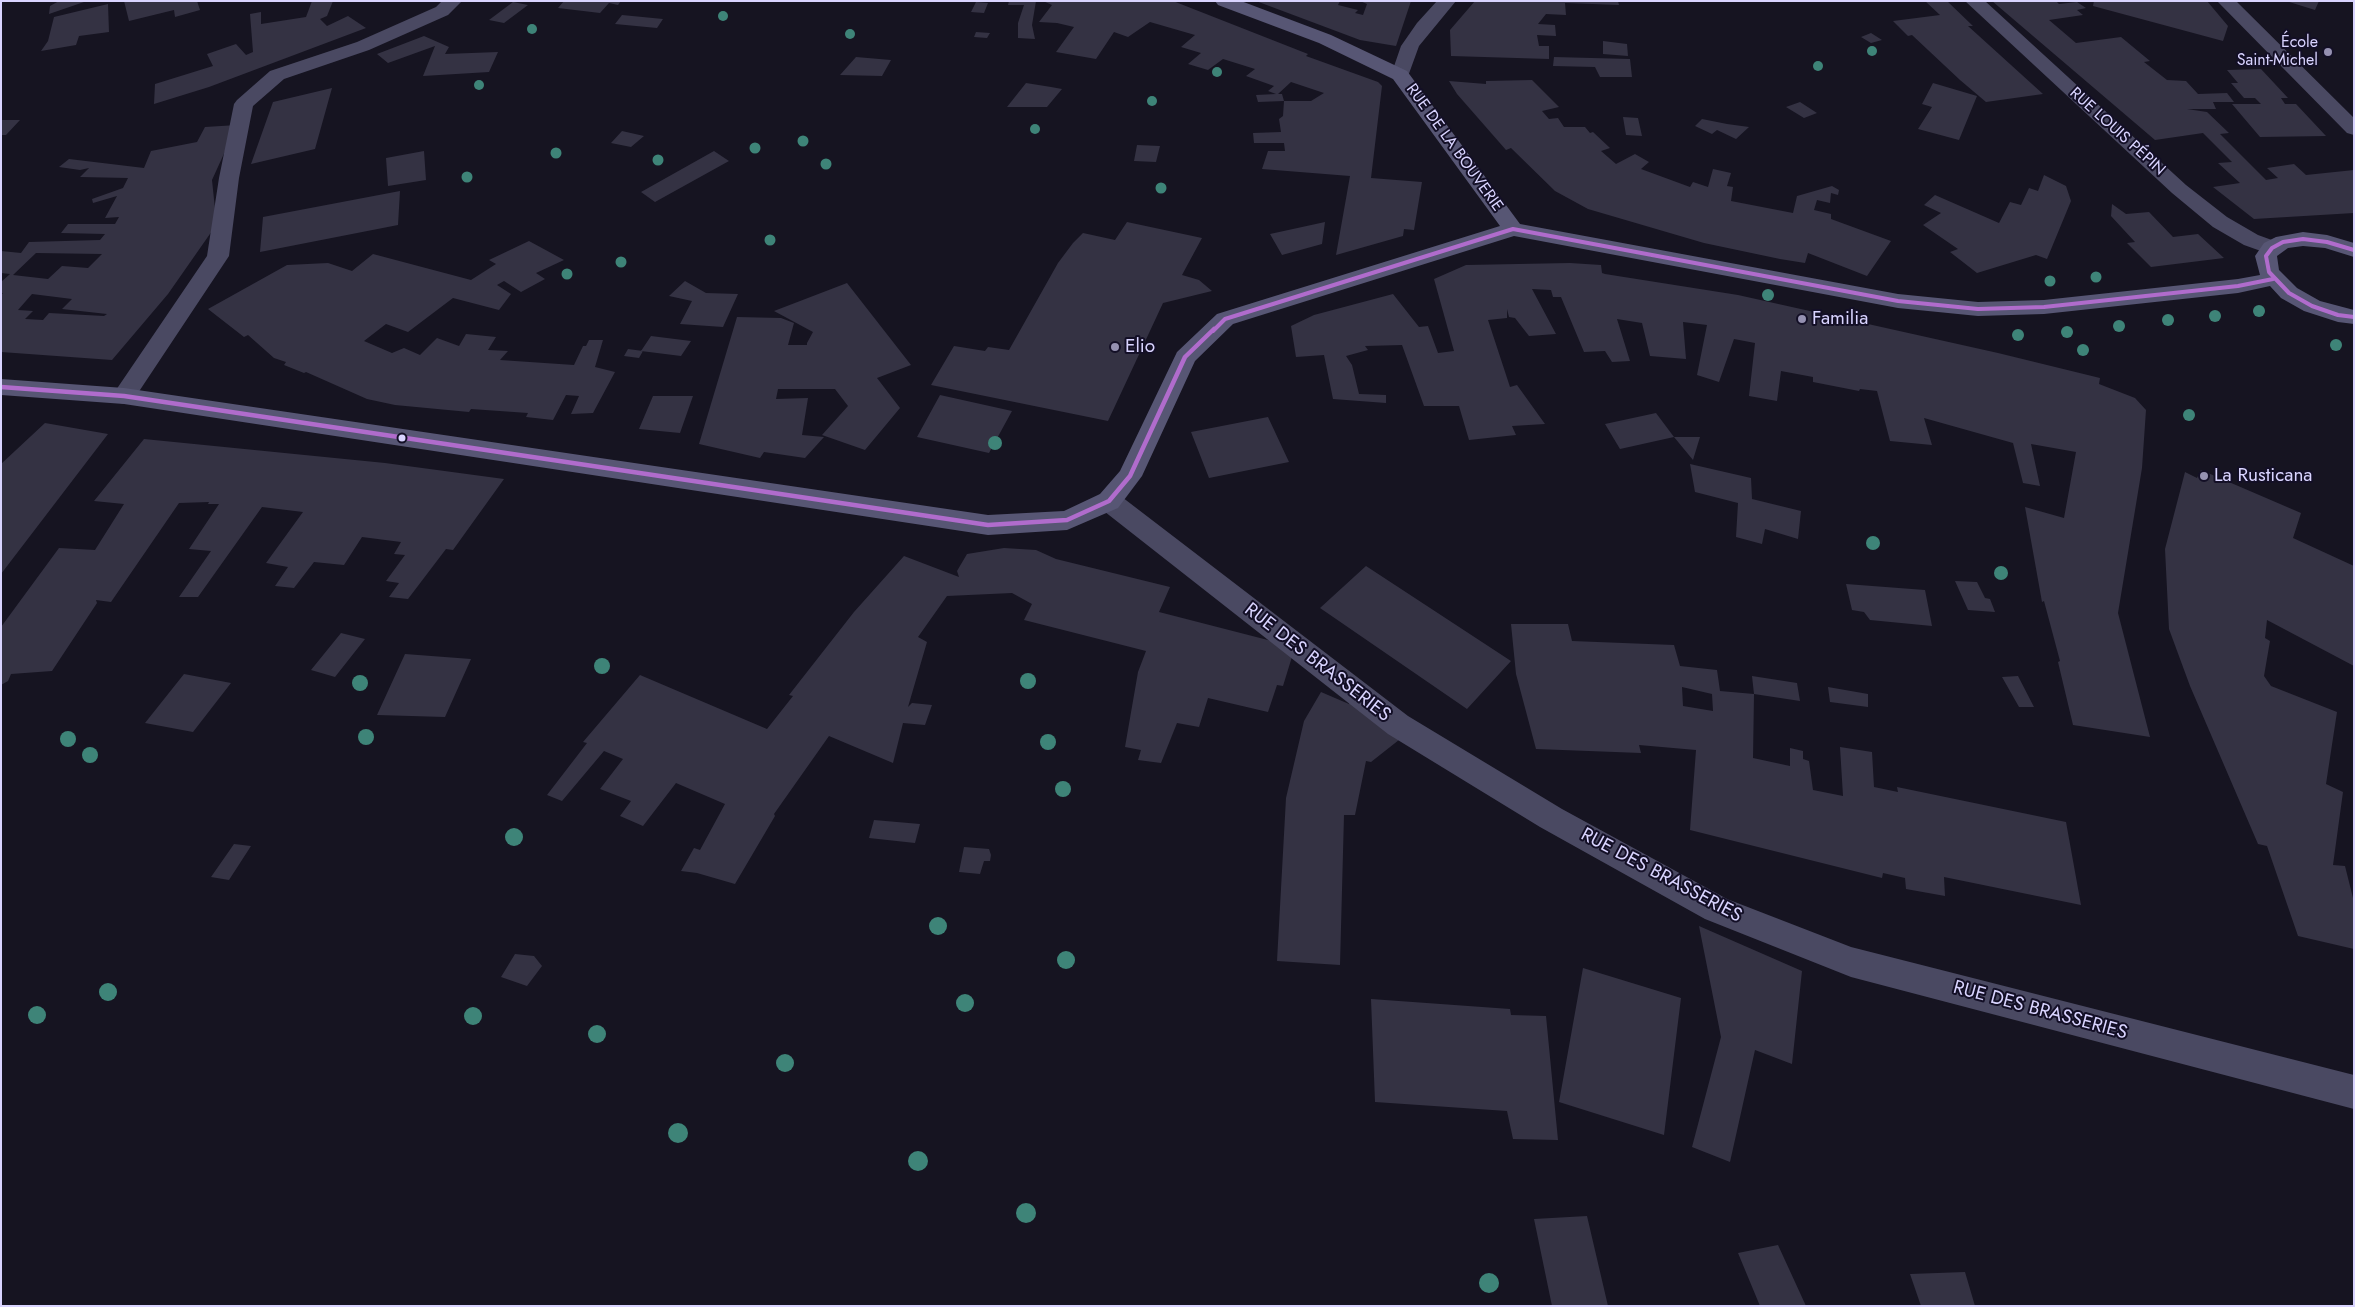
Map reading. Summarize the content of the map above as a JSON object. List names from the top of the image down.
{
  "streets": {
    "main road": ["RUE DE LA BOUVERIE"],
    "street": ["RUE LOUIS PÉPIN", "RUE DES BRASSERIES"]
  },
  "places": [
    "École Saint-Michel",
    "Familia",
    "Elio",
    "La Rusticana"
  ]
}
